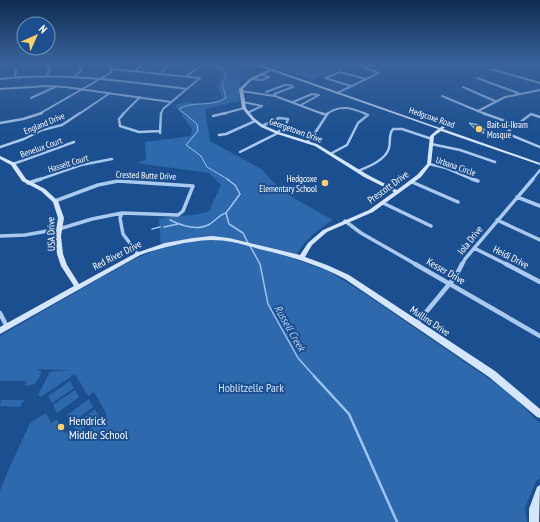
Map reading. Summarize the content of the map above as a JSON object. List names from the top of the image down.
{
  "streets": {
    "street": [
      "Hedgcoxe Road",
      "England Drive",
      "Georgetown Drive",
      "Benelux Court",
      "Hasselt Court",
      "Urbana Circle",
      "Crested Butte Drive",
      "Prescott Drive",
      "USA Drive",
      "Iola Drive",
      "Red River Drive",
      "Heidi Drive",
      "Kesser Drive",
      "Mullins Drive"
    ]
  },
  "crossings": [
    ["Georgetown Drive", "Prescott Drive"],
    ["Urbana Circle", "Prescott Drive"],
    ["Crested Butte Drive", "USA Drive"],
    ["Prescott Drive", "Red River Drive"],
    ["Prescott Drive", "Kesser Drive"],
    ["Prescott Drive", "Mullins Drive"],
    ["USA Drive", "Red River Drive"],
    ["Iola Drive", "Heidi Drive"],
    ["Iola Drive", "Kesser Drive"],
    ["Iola Drive", "Mullins Drive"],
    ["Red River Drive", "Mullins Drive"]
  ],
  "water": ["Russell Creek"],
  "parks": ["Hoblitzelle Park"],
  "places": ["Bait-ul-Ikram Mosque", "Hedgcoxe Elementary School", "Hendrick Middle School"],
  "north": "top right"
}
